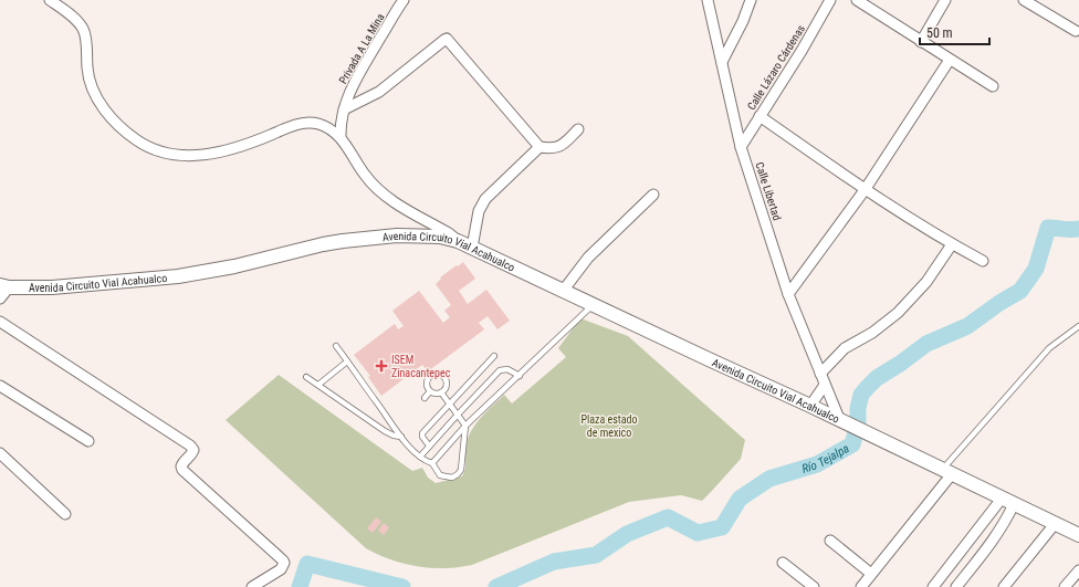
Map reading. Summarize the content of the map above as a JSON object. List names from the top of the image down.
{
  "streets": {
    "street": [
      "Privada A La Mina",
      "Calle Lázaro Cárdenas",
      "Calle Libertad",
      "Avenida Circuito Vial Acahualco"
    ]
  },
  "crossings": [
    ["Calle Lázaro Cárdenas", "Calle Libertad"],
    ["Calle Libertad", "Avenida Circuito Vial Acahualco"]
  ],
  "water": ["Río Tejalpa"],
  "parks": ["Plaza estado de mexico"],
  "places": {
    "health": ["ISEM Zinacantepec"]
  },
  "scale_bar": "50 m"
}
